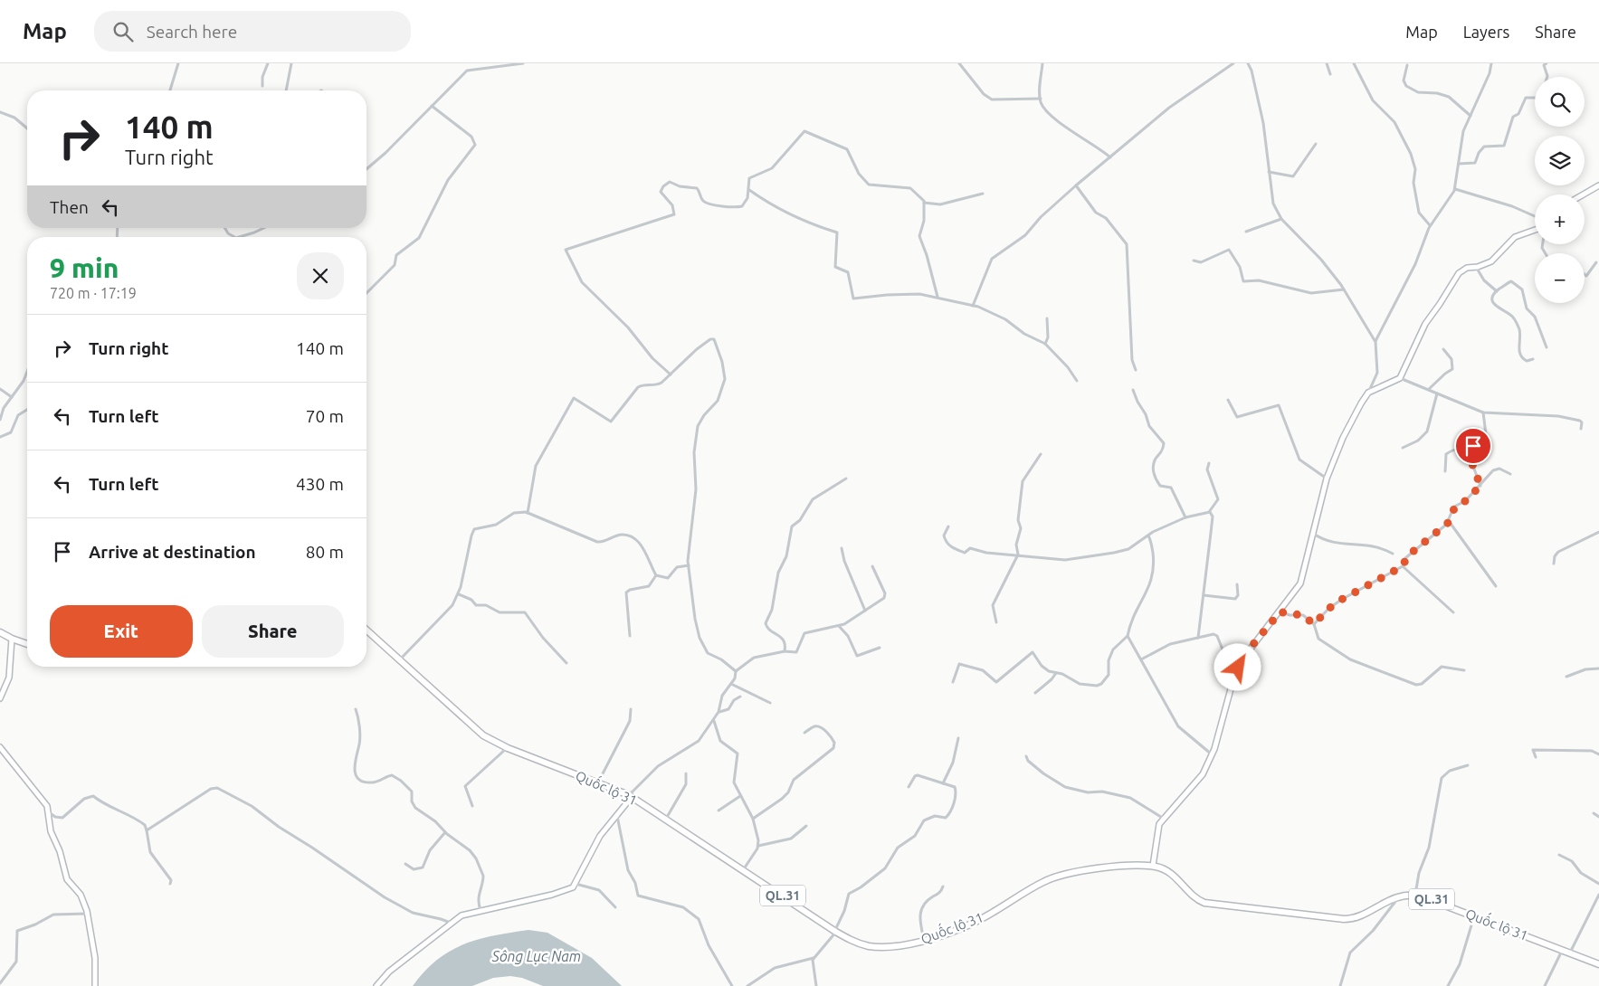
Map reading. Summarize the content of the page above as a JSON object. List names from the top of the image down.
{
  "streets": {
    "highway": ["Quốc lộ 31", "QL.31"]
  },
  "water": ["Sông Lục Nam"],
  "page": {
    "header": "Map",
    "search": "Search here",
    "nav": ["Map", "Layers", "Share"],
    "map_buttons": ["+", "−"],
    "turn": ["140 m", "Turn right"],
    "then": "Then",
    "heading": ["9 min", "720 m · 17:19"],
    "list": [
      {
        "name": "Turn right",
        "value": "140 m"
      },
      {
        "name": "Turn left",
        "value": "70 m"
      },
      {
        "name": "Turn left",
        "value": "430 m"
      },
      {
        "name": "Arrive at destination",
        "value": "80 m"
      }
    ],
    "buttons": ["Exit", "Share"]
  }
}
